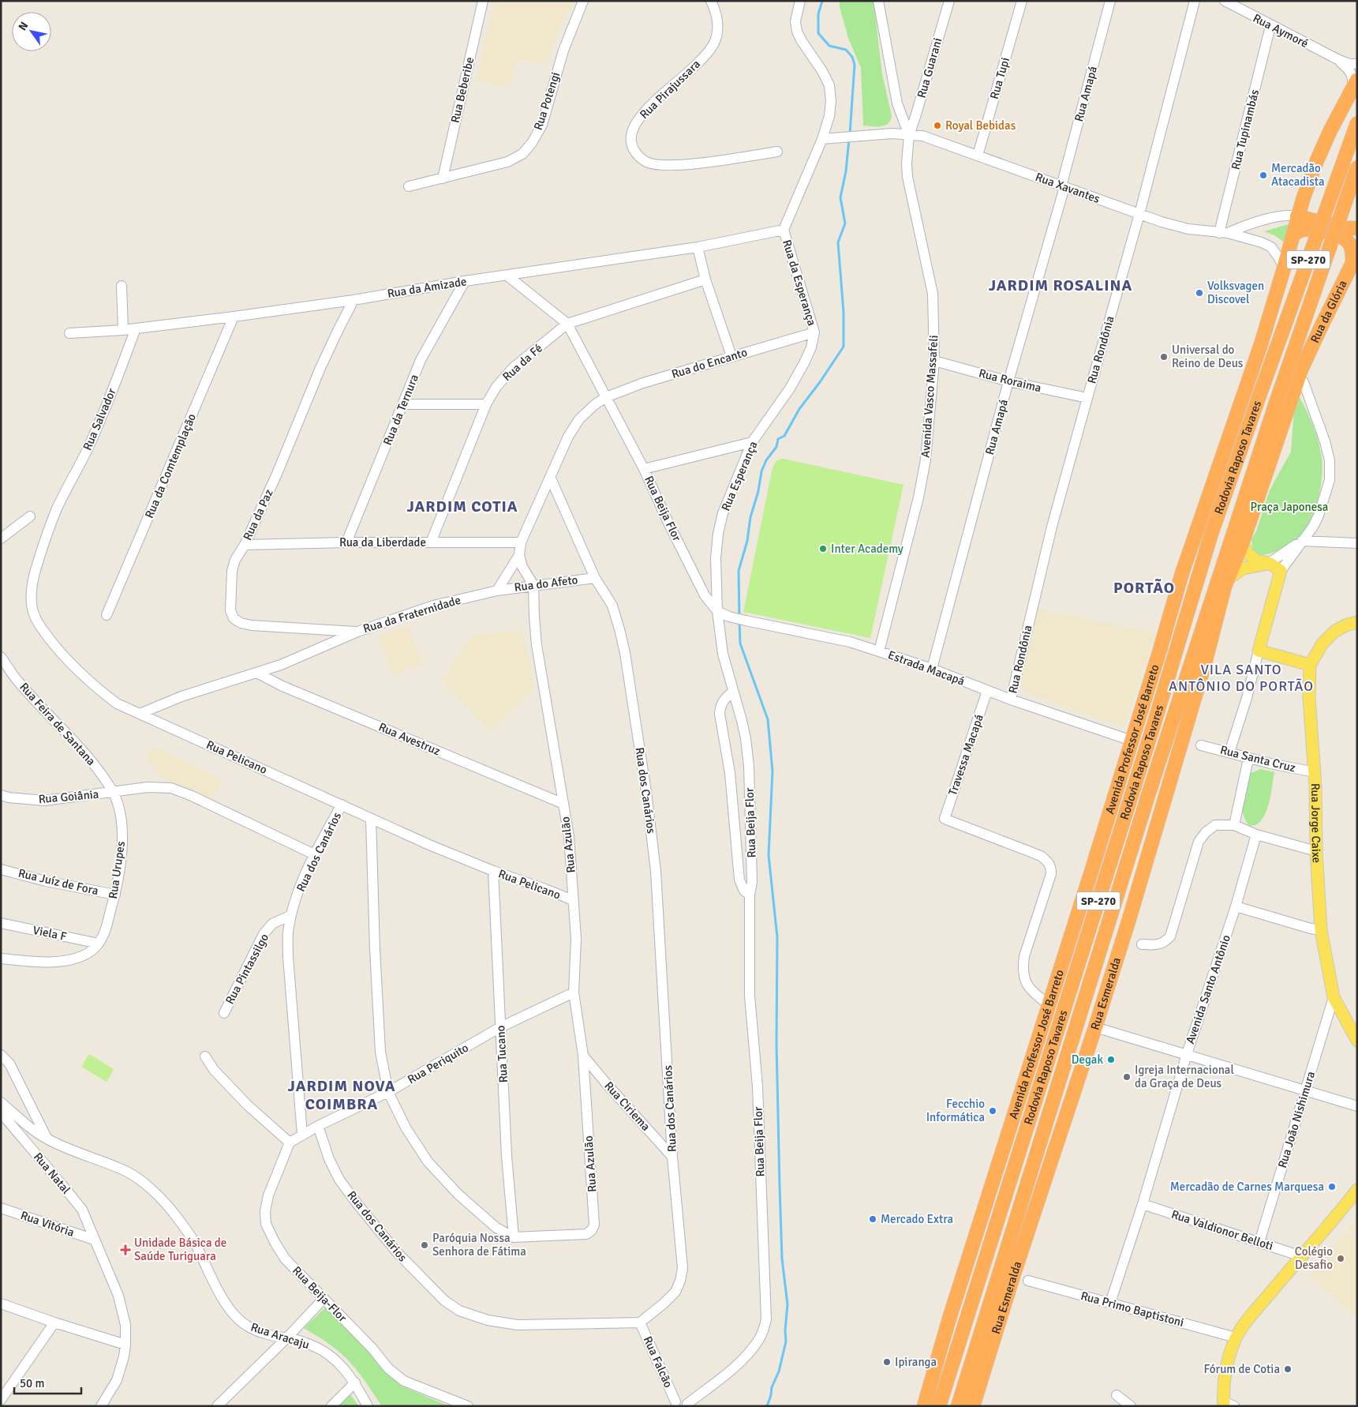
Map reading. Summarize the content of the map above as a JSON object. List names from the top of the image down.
{
  "streets": {
    "highway": [
      "SP-270",
      "Rua da Glória",
      "Rodovia Raposo Tavares",
      "Avenida Professor José Barreto",
      "Rua Esmeralda"
    ],
    "main road": ["Rua Jorge Caixe"],
    "street": [
      "Rua Aymoré",
      "Rua Guarani",
      "Rua Tupi",
      "Rua Pirajussara",
      "Rua Beberibe",
      "Rua Amapá",
      "Rua Potengi",
      "Rua Tupinambás",
      "Rua Xavantes",
      "Rua da Esperança",
      "Rua da Amizade",
      "Rua Rondônia",
      "Rua da Fé",
      "Rua do Encanto",
      "Rua Roraima",
      "Avenida Vasco Massafeli",
      "Rua da Ternura",
      "Rua Salvador",
      "Rua da Comtemplação",
      "Rua Esperança",
      "Rua Beija Flor",
      "Rua da Paz",
      "Rua da Liberdade",
      "Rua do Afeto",
      "Rua da Fraternidade",
      "Estrada Macapá",
      "Rua Feira de Santana",
      "Rua Avestruz",
      "Travessa Macapá",
      "Rua Pelicano",
      "Rua Santa Cruz",
      "Rua dos Canários",
      "Rua Goiânia",
      "Rua Azulão",
      "Rua Urupes",
      "Rua Juíz de Fora",
      "Viela F",
      "Rua Pintassilgo",
      "Avenida Santo Antônio",
      "Rua Tucano",
      "Rua Periquito",
      "Rua Ciriema",
      "Rua João Nishimura",
      "Rua Natal",
      "Rua Vitória",
      "Rua Valdionor Belloti",
      "Rua Beija-Flor",
      "Rua Primo Baptistoni",
      "Rua Aracaju",
      "Rua Falcão"
    ]
  },
  "crossings": [
    ["Rua Aymoré", "Rua Tupinambás"],
    ["Rua Guarani", "Rua Xavantes"],
    ["Rua Guarani", "Avenida Vasco Massafeli"],
    ["Rua Tupi", "Rua Xavantes"],
    ["Rua Beberibe", "Rua Potengi"],
    ["Rua Amapá", "Rua Xavantes"],
    ["Rua Amapá", "Rua Roraima"],
    ["Rua Amapá", "Estrada Macapá"],
    ["Rua Tupinambás", "Rua Xavantes"],
    ["Rua Xavantes", "Rua da Esperança"],
    ["Rua Xavantes", "Rua Rondônia"],
    ["Rua Xavantes", "Avenida Vasco Massafeli"],
    ["Rua Xavantes", "Avenida Professor José Barreto"],
    ["Rua da Esperança", "Rua da Amizade"],
    ["Rua da Esperança", "Rua do Encanto"],
    ["Rua da Esperança", "Rua Esperança"],
    ["Rua da Amizade", "Rua da Ternura"],
    ["Rua da Amizade", "Rua Salvador"],
    ["Rua da Amizade", "Rua da Comtemplação"],
    ["Rua da Amizade", "Rua Beija Flor"],
    ["Rua da Amizade", "Rua da Paz"],
    ["Rua Rondônia", "Rua Roraima"],
    ["Rua Rondônia", "Estrada Macapá"],
    ["Rua da Fé", "Rua Beija Flor"],
    ["Rua da Fé", "Rua da Liberdade"],
    ["Rua do Encanto", "Rua Esperança"],
    ["Rua do Encanto", "Rua Beija Flor"],
    ["Rua Roraima", "Avenida Vasco Massafeli"],
    ["Avenida Vasco Massafeli", "Estrada Macapá"],
    ["Rua da Ternura", "Rua da Liberdade"],
    ["Rua Salvador", "Rua Pelicano"],
    ["Rua Esperança", "Rua Beija Flor"],
    ["Rua Esperança", "Estrada Macapá"],
    ["Rua Beija Flor", "Estrada Macapá"],
    ["Rua da Paz", "Rua da Liberdade"],
    ["Rua da Paz", "Rua da Fraternidade"],
    ["Rua do Afeto", "Rua da Fraternidade"],
    ["Rua do Afeto", "Rua dos Canários"],
    ["Rua do Afeto", "Rua Azulão"],
    ["Rua da Fraternidade", "Rua Avestruz"],
    ["Rua da Fraternidade", "Rua Pelicano"],
    ["Estrada Macapá", "Avenida Professor José Barreto"],
    ["Estrada Macapá", "Travessa Macapá"],
    ["Rua Feira de Santana", "Rua Goiânia"],
    ["Rua Feira de Santana", "Rua Urupes"],
    ["Rua Avestruz", "Rua Azulão"],
    ["Avenida Professor José Barreto", "Travessa Macapá"],
    ["Rua Pelicano", "Rua dos Canários"],
    ["Rua Pelicano", "Rua Azulão"],
    ["Rua Pelicano", "Rua Tucano"],
    ["Rua Santa Cruz", "Rua Jorge Caixe"],
    ["Rua dos Canários", "Rua Pintassilgo"],
    ["Rua dos Canários", "Rua Periquito"],
    ["Rua dos Canários", "Rua Ciriema"],
    ["Rua dos Canários", "Rua Falcão"],
    ["Rua Goiânia", "Rua Urupes"],
    ["Rua Jorge Caixe", "Rua João Nishimura"],
    ["Rua Azulão", "Rua Tucano"],
    ["Rua Azulão", "Rua Periquito"],
    ["Rua Azulão", "Rua Ciriema"],
    ["Rua Urupes", "Rua Juíz de Fora"],
    ["Rua Urupes", "Viela F"],
    ["Avenida Santo Antônio", "Rua Valdionor Belloti"],
    ["Avenida Santo Antônio", "Rua Primo Baptistoni"],
    ["Rua Tucano", "Rua Periquito"],
    ["Rua João Nishimura", "Rua Valdionor Belloti"],
    ["Rua Natal", "Rua Vitória"]
  ],
  "districts": [
    "JARDIM ROSALINA",
    "JARDIM COTIA",
    "PORTÃO",
    "VILA SANTO ANTÔNIO DO PORTÃO",
    "JARDIM NOVA COIMBRA"
  ],
  "parks": ["Praça Japonesa"],
  "places": {
    "other": [
      "Royal Bebidas",
      "Mercadão Atacadista",
      "Volksvagen Discovel",
      "Universal do Reino de Deus",
      "Inter Academy",
      "Degak",
      "Igreja Internacional da Graça de Deus",
      "Fecchio Informática",
      "Mercadão de Carnes Marquesa",
      "Mercado Extra",
      "Paróquia Nossa Senhora de Fátima",
      "Colégio Desafio",
      "Ipiranga",
      "Fórum de Cotia"
    ],
    "health": ["Unidade Básica de Saúde Turiguara"]
  },
  "scale_bar": "50 m",
  "north": "top left"
}
